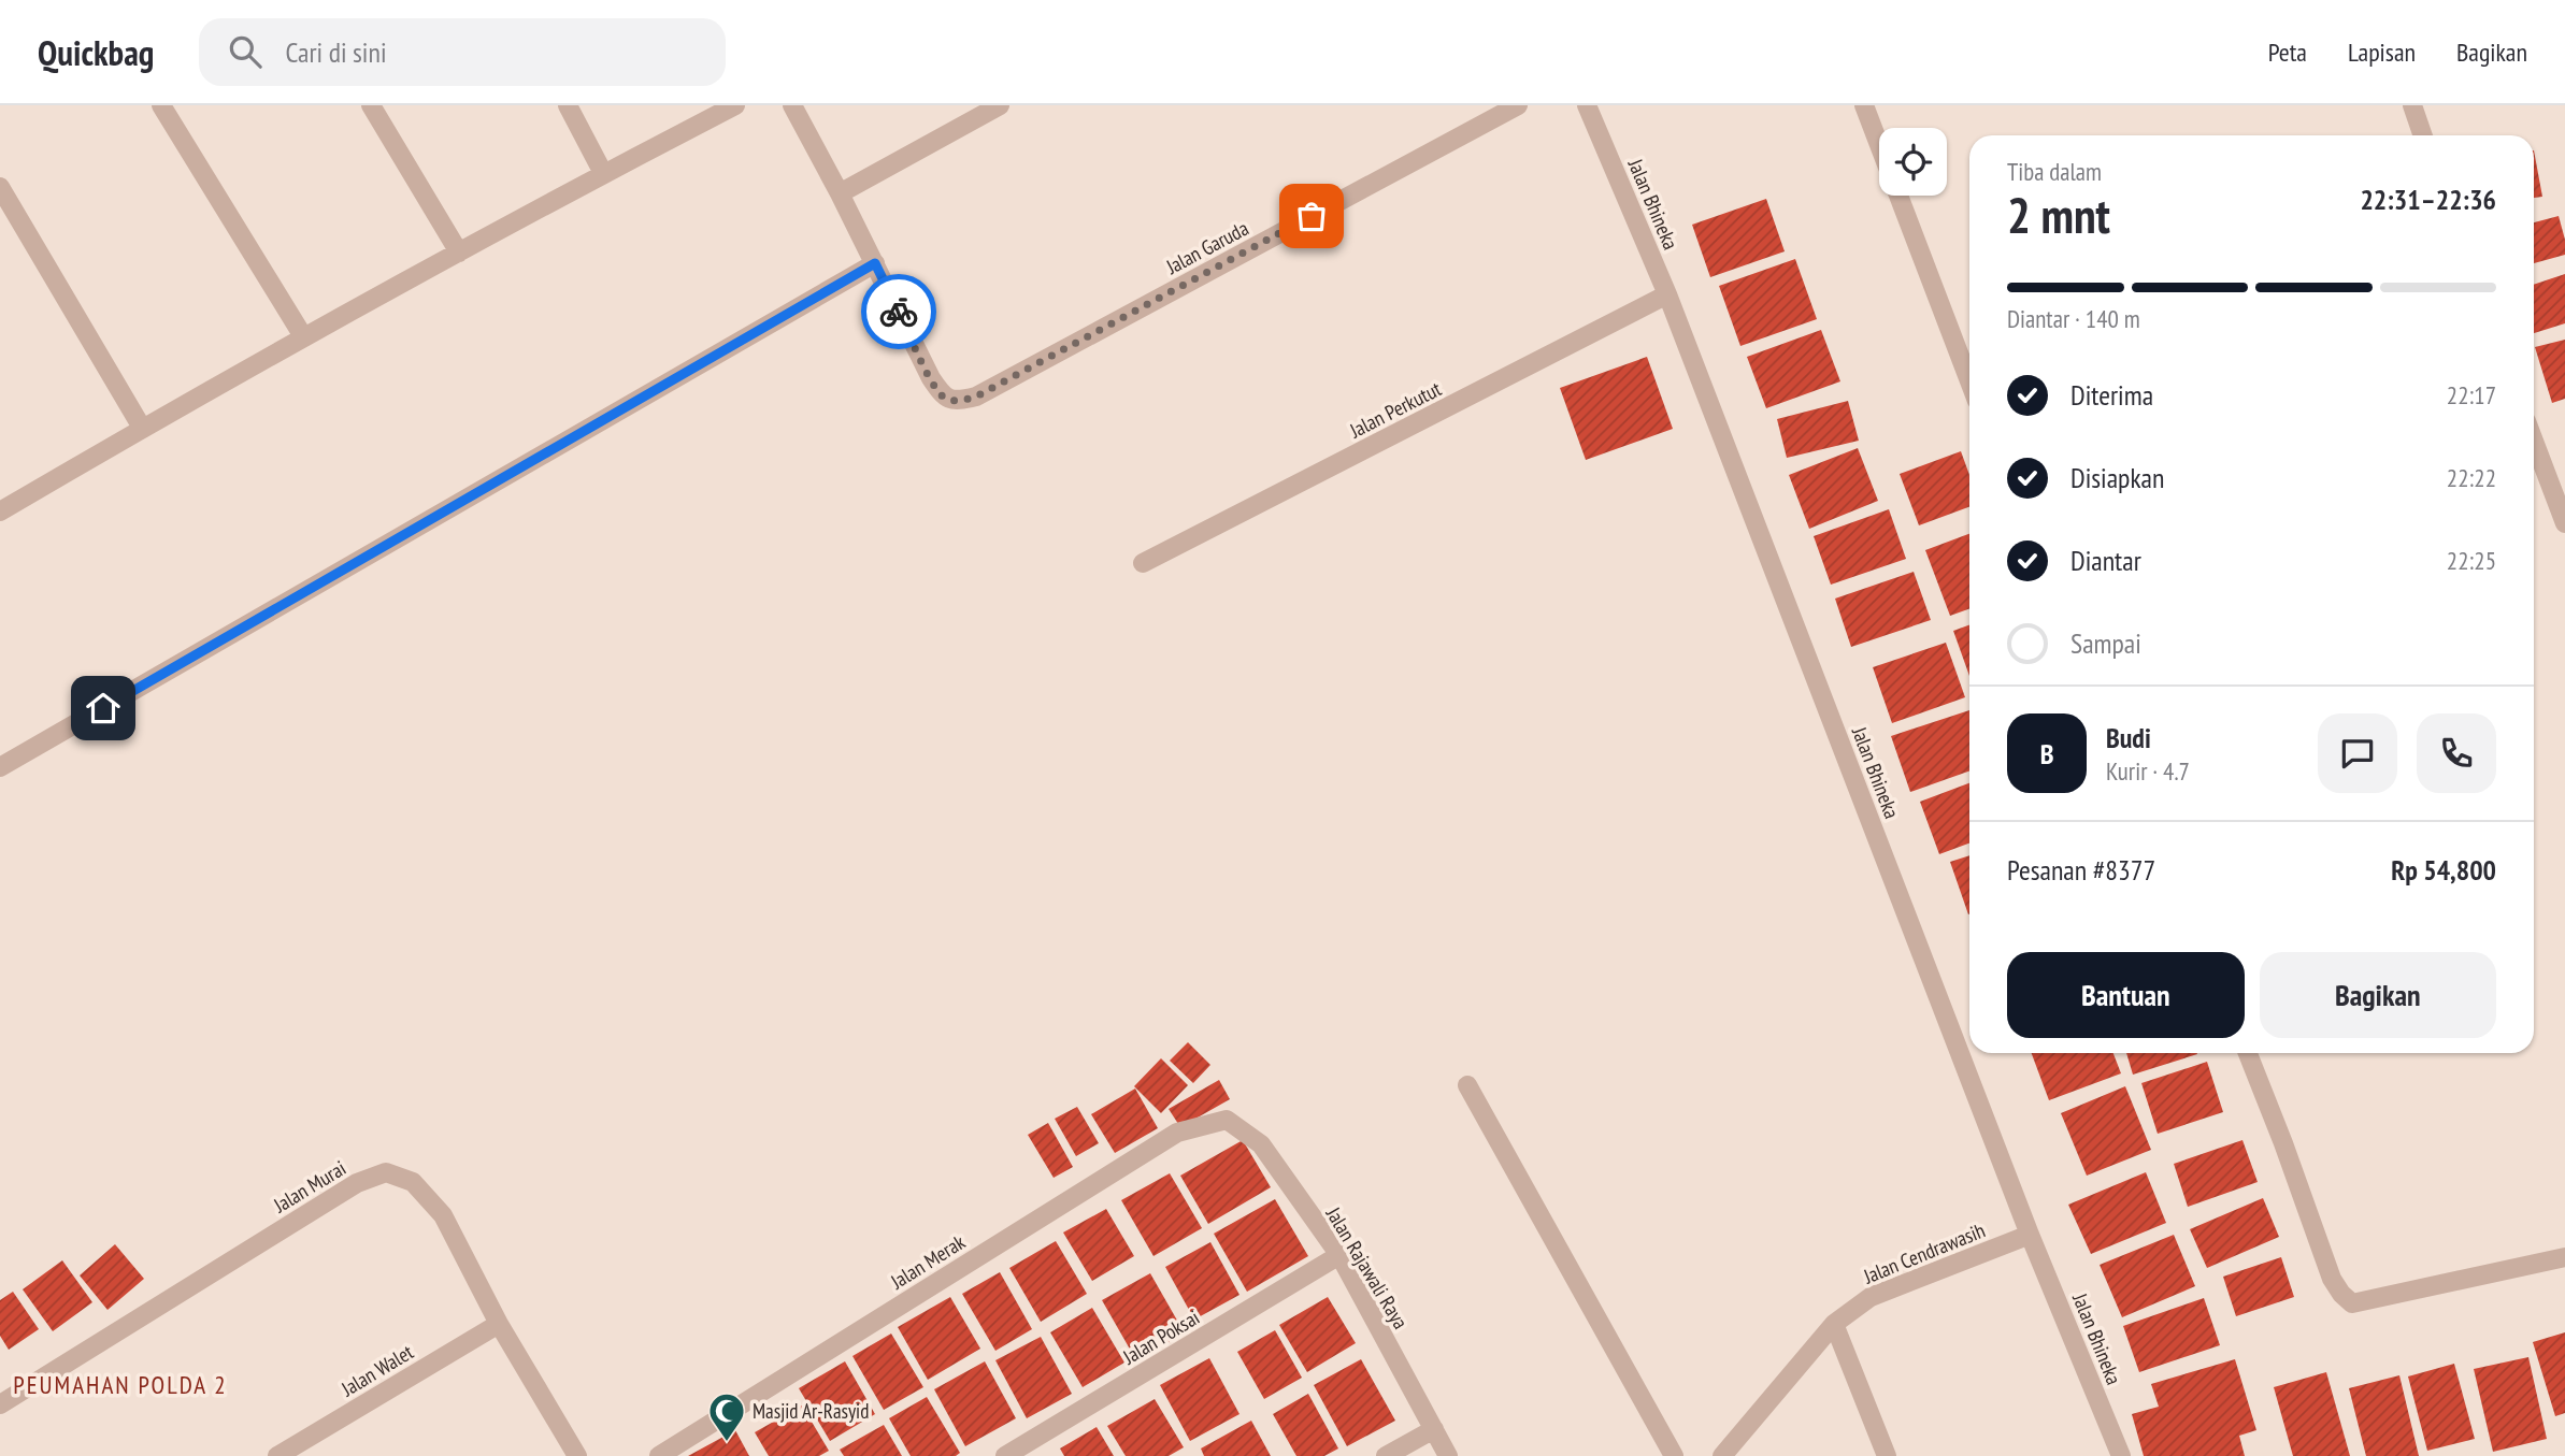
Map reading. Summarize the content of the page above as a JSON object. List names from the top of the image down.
{
  "streets": {
    "street": [
      "Jalan Bhineka",
      "Jalan Garuda",
      "Jalan Perkutut",
      "Jalan Murai",
      "Jalan Cendrawasih",
      "Jalan Merak",
      "Jalan Rajawali Raya",
      "Jalan Poksai",
      "Jalan Walet"
    ]
  },
  "crossings": [
    ["Jalan Bhineka", "Jalan Perkutut"],
    ["Jalan Bhineka", "Jalan Cendrawasih"],
    ["Jalan Murai", "Jalan Walet"],
    ["Jalan Merak", "Jalan Rajawali Raya"],
    ["Jalan Rajawali Raya", "Jalan Poksai"]
  ],
  "districts": ["PEUMAHAN POLDA 2"],
  "places": {
    "mosque": ["Masjid Ar-Rasyid"]
  },
  "page": {
    "header": "Quickbag",
    "search": "Cari di sini",
    "nav": ["Peta", "Lapisan", "Bagikan"],
    "heading": ["2 mnt", "Tiba dalam", "22:31–22:36"],
    "panel": [
      "Budi",
      "Kurir · 4.7",
      "Pesanan #8377",
      "Rp 54,800"
    ],
    "bar": "Diantar · 140 m",
    "list": [
      ["Diterima", "22:17"],
      ["Disiapkan", "22:22"],
      ["Diantar", "22:25"],
      "Sampai"
    ],
    "round": "B",
    "buttons": ["Bantuan", "Bagikan"]
  }
}
